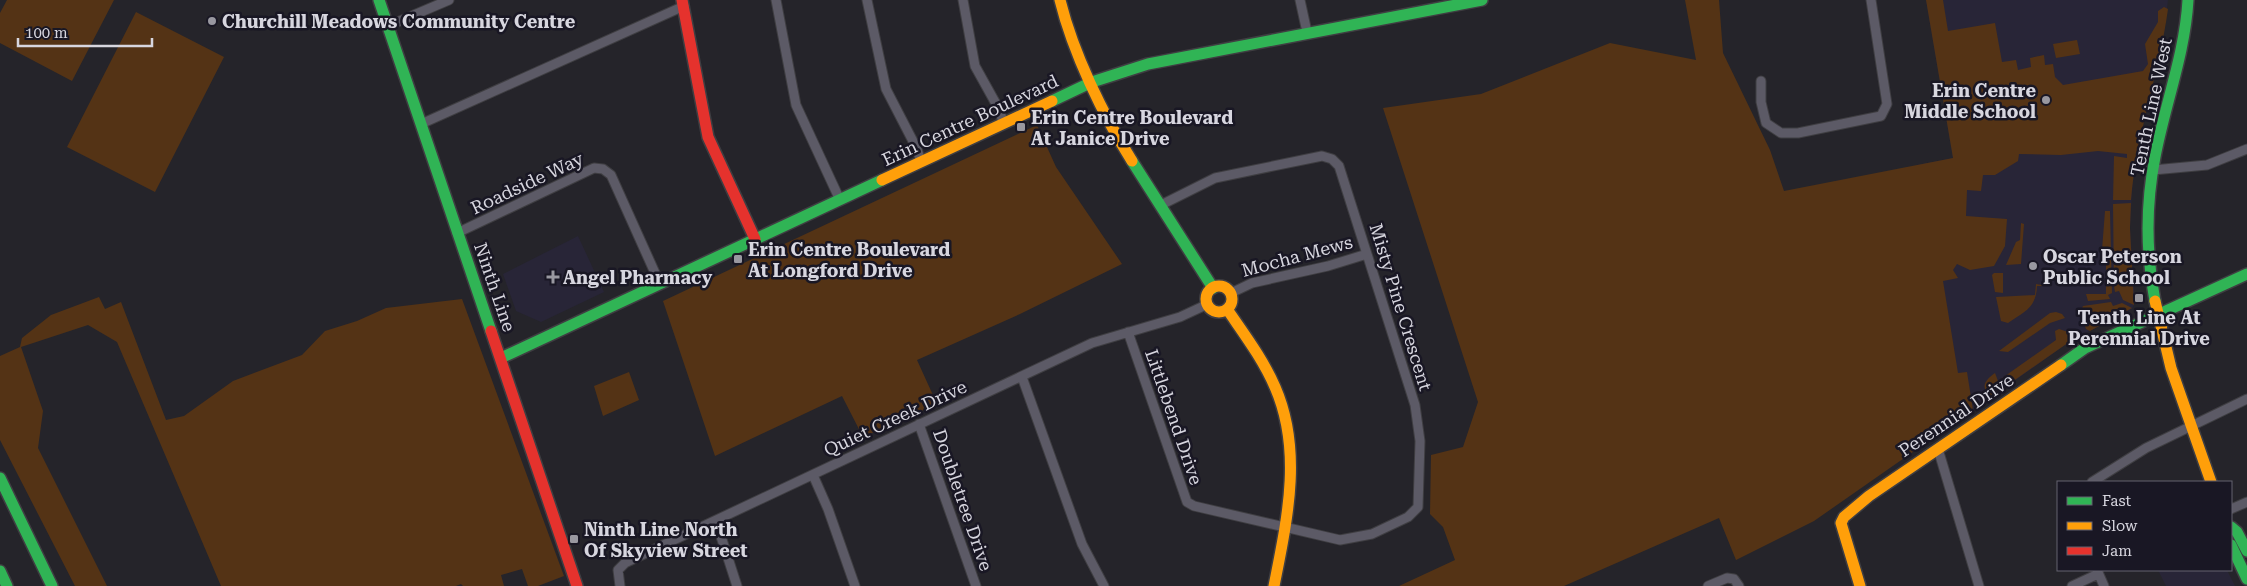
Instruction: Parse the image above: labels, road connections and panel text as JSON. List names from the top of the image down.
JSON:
{
  "streets": {
    "main road": [
      "Tenth Line West",
      "Erin Centre Boulevard",
      "Ninth Line",
      "Perennial Drive"
    ],
    "street": [
      "Roadside Way",
      "Mocha Mews",
      "Misty Pine Crescent",
      "Littlebend Drive",
      "Quiet Creek Drive",
      "Doubletree Drive"
    ]
  },
  "crossings": [
    ["Tenth Line West", "Perennial Drive"],
    ["Erin Centre Boulevard", "Roadside Way"],
    ["Erin Centre Boulevard", "Ninth Line"],
    ["Roadside Way", "Ninth Line"],
    ["Mocha Mews", "Misty Pine Crescent"],
    ["Mocha Mews", "Quiet Creek Drive"],
    ["Misty Pine Crescent", "Littlebend Drive"],
    ["Littlebend Drive", "Quiet Creek Drive"],
    ["Quiet Creek Drive", "Doubletree Drive"]
  ],
  "places": {
    "other": ["Churchill Meadows Community Centre", "Erin Centre Middle School", "Oscar Peterson Public School"],
    "transit": [
      "Erin Centre Boulevard At Janice Drive",
      "Erin Centre Boulevard At Longford Drive",
      "Tenth Line At Perennial Drive",
      "Ninth Line North Of Skyview Street"
    ],
    "health": ["Angel Pharmacy"]
  },
  "legend": ["Fast", "Slow", "Jam"],
  "scale_bar": "100 m"
}
